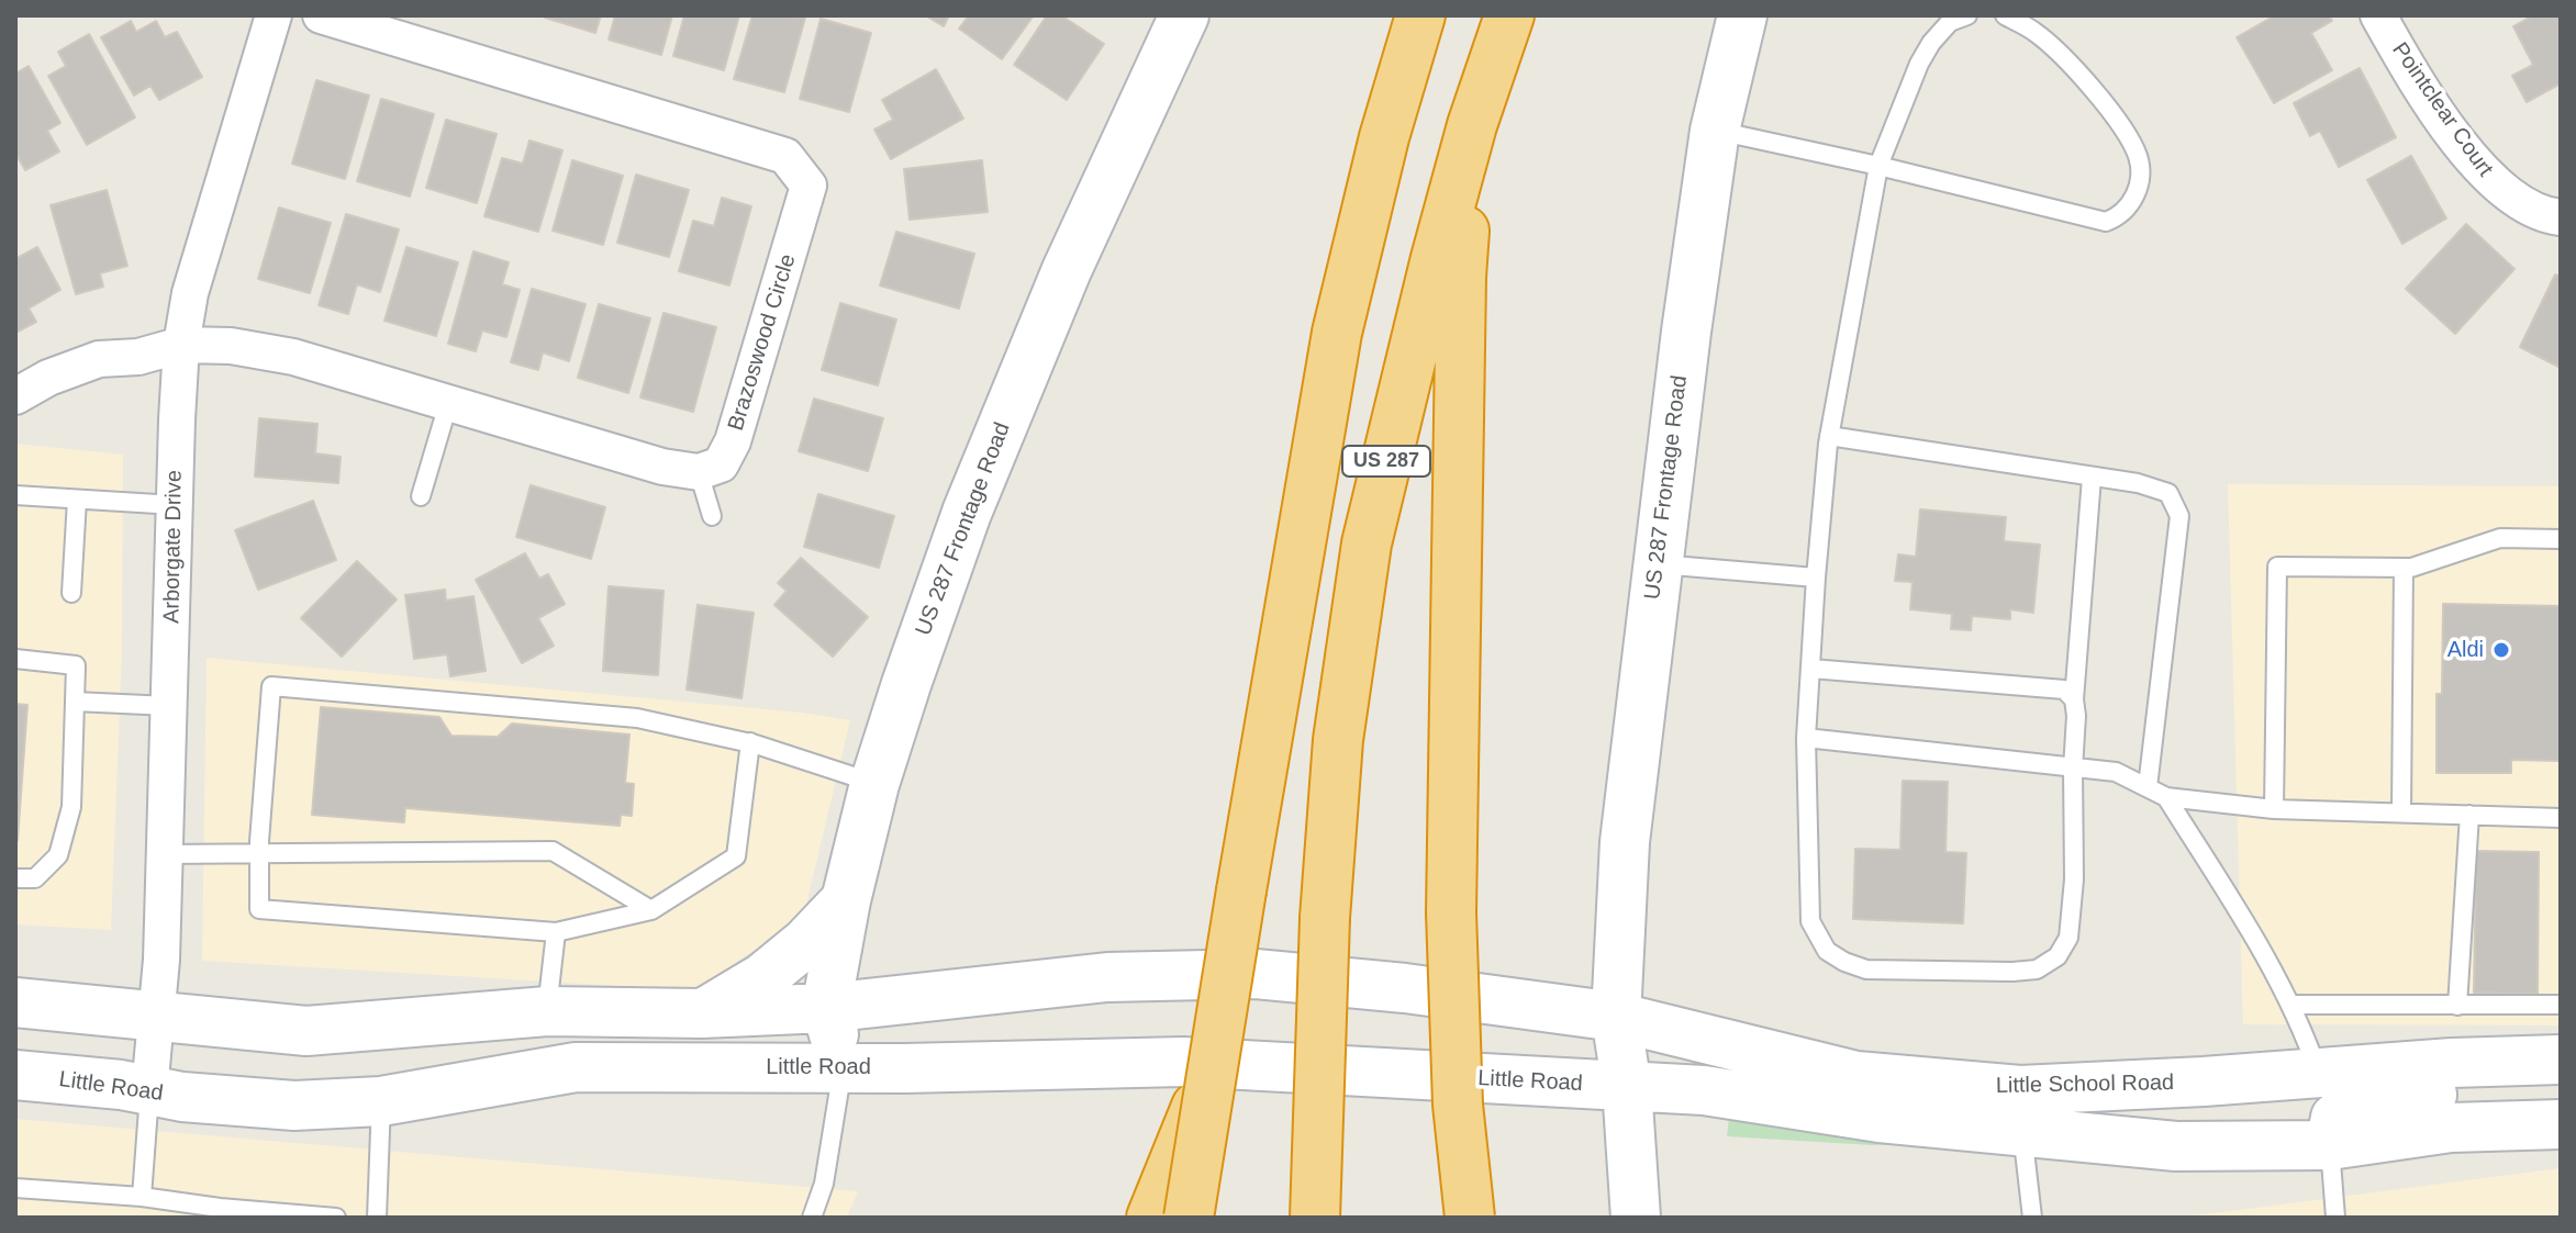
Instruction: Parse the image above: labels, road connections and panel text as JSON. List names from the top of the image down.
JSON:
{
  "streets": {
    "highway": ["US 287"],
    "main road": ["US 287 Frontage Road", "Little Road", "Little School Road"],
    "street": ["Pointclear Court", "Brazoswood Circle", "Arborgate Drive"]
  },
  "crossings": [
    ["US 287 Frontage Road", "Little Road"],
    ["US 287 Frontage Road", "Little School Road"],
    ["Arborgate Drive", "Little Road"],
    ["Little Road", "Little School Road"]
  ],
  "places": ["Aldi"]
}
